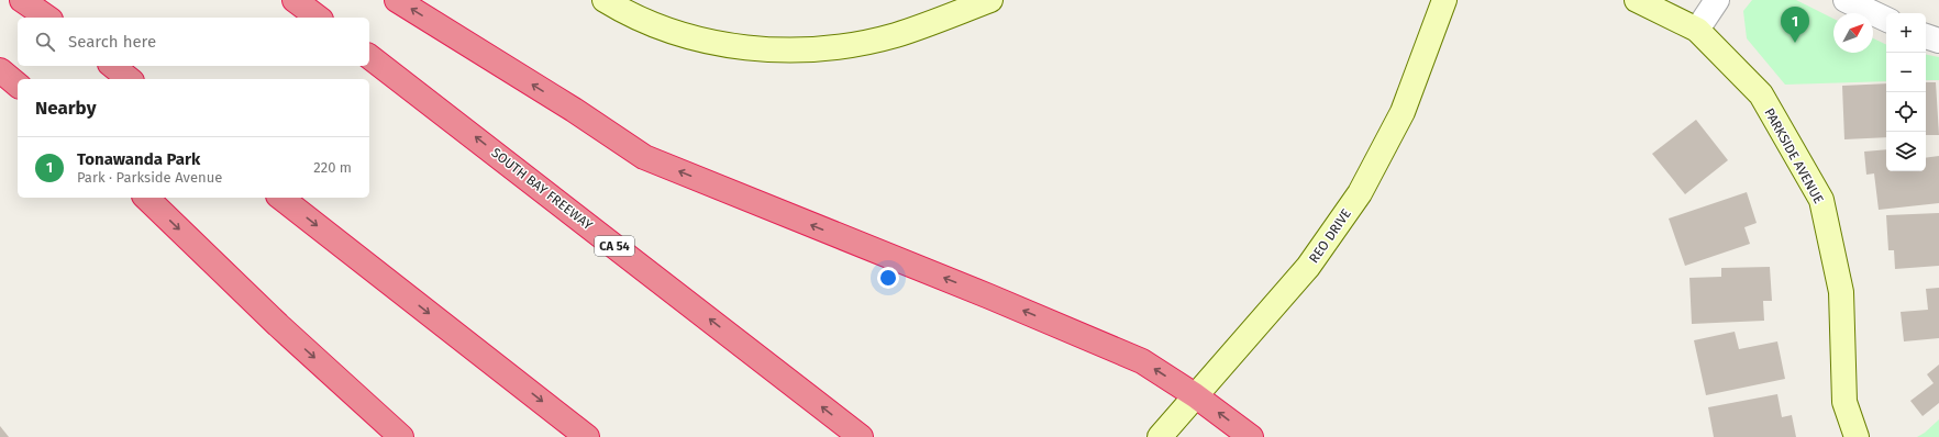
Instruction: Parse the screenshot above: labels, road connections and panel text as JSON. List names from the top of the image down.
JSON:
{
  "streets": {
    "highway": ["SOUTH BAY FREEWAY", "CA 54"],
    "main road": ["PARKSIDE AVENUE", "REO DRIVE"]
  },
  "north": "top right",
  "page": {
    "pins": "1",
    "map_buttons": ["+", "−"],
    "search": "Search here",
    "heading": "Nearby",
    "list": [
      {
        "mark": "1",
        "name": "Tonawanda Park",
        "note": "Park · Parkside Avenue",
        "value": "220 m"
      }
    ]
  }
}
